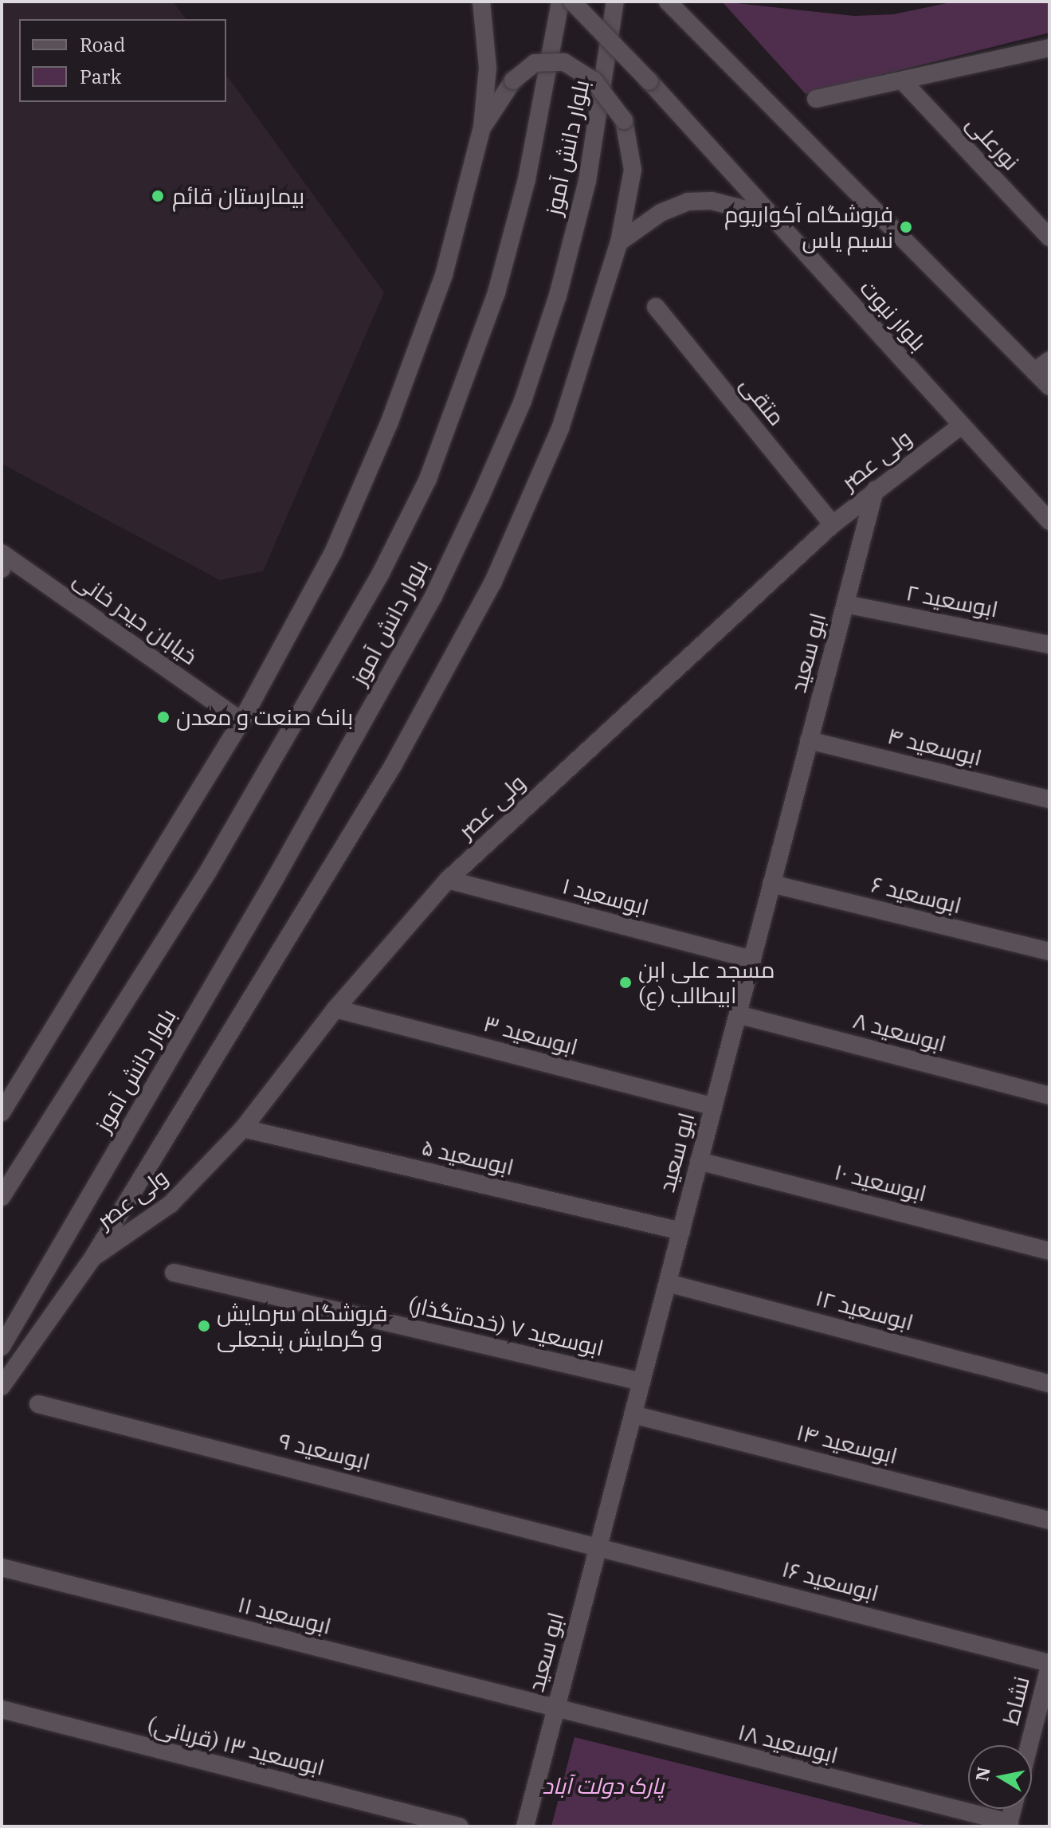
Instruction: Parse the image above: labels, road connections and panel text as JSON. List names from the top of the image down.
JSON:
{
  "streets": {
    "street": [
      "نورعلی",
      "بلوار دانش آموز",
      "بلوار نبوت",
      "متقی",
      "ولی عصر",
      "ابوسعید ۲",
      "خیابان حیدر خانی",
      "ابو سعید",
      "ابوسعید ۴",
      "ابوسعید ۶",
      "ابوسعید ۱",
      "ابوسعید ۸",
      "ابوسعید ۳",
      "ابوسعید ۵",
      "ابوسعید ۱۰",
      "ابوسعید ۱۲",
      "ابوسعید ۷ (خدمتگذار)",
      "ابوسعید ۱۴",
      "ابوسعید ۹",
      "ابوسعید ۱۶",
      "ابوسعید ۱۱",
      "نشاط",
      "ابوسعید ۱۸",
      "ابوسعید ۱۳ (قربانی)"
    ]
  },
  "crossings": [
    ["بلوار نبوت", "ولی عصر"],
    ["متقی", "ولی عصر"],
    ["ولی عصر", "ابو سعید"],
    ["ولی عصر", "ابوسعید ۱"],
    ["ولی عصر", "ابوسعید ۳"],
    ["ولی عصر", "ابوسعید ۵"],
    ["ابوسعید ۲", "ابو سعید"],
    ["ابو سعید", "ابوسعید ۴"],
    ["ابو سعید", "ابوسعید ۶"],
    ["ابو سعید", "ابوسعید ۱"],
    ["ابو سعید", "ابوسعید ۸"],
    ["ابو سعید", "ابوسعید ۳"],
    ["ابو سعید", "ابوسعید ۵"],
    ["ابو سعید", "ابوسعید ۱۰"],
    ["ابو سعید", "ابوسعید ۱۲"],
    ["ابو سعید", "ابوسعید ۷ (خدمتگذار)"],
    ["ابو سعید", "ابوسعید ۱۴"],
    ["ابو سعید", "ابوسعید ۹"],
    ["ابو سعید", "ابوسعید ۱۶"],
    ["ابو سعید", "ابوسعید ۱۱"],
    ["ابو سعید", "ابوسعید ۱۸"],
    ["ابوسعید ۹", "ابوسعید ۱۶"],
    ["ابوسعید ۱۶", "نشاط"],
    ["ابوسعید ۱۱", "ابوسعید ۱۸"]
  ],
  "parks": ["پارک دولت آباد"],
  "places": [
    "بیمارستان قائم",
    "فروشگاه آکواریوم نسیم یاس",
    "بانک صنعت و معدن",
    "مسجد علی ابن ابیطالب (ع)",
    "فروشگاه سرمایش و گرمایش پنجعلی"
  ],
  "legend": ["Road", "Park"],
  "north": "left"
}
